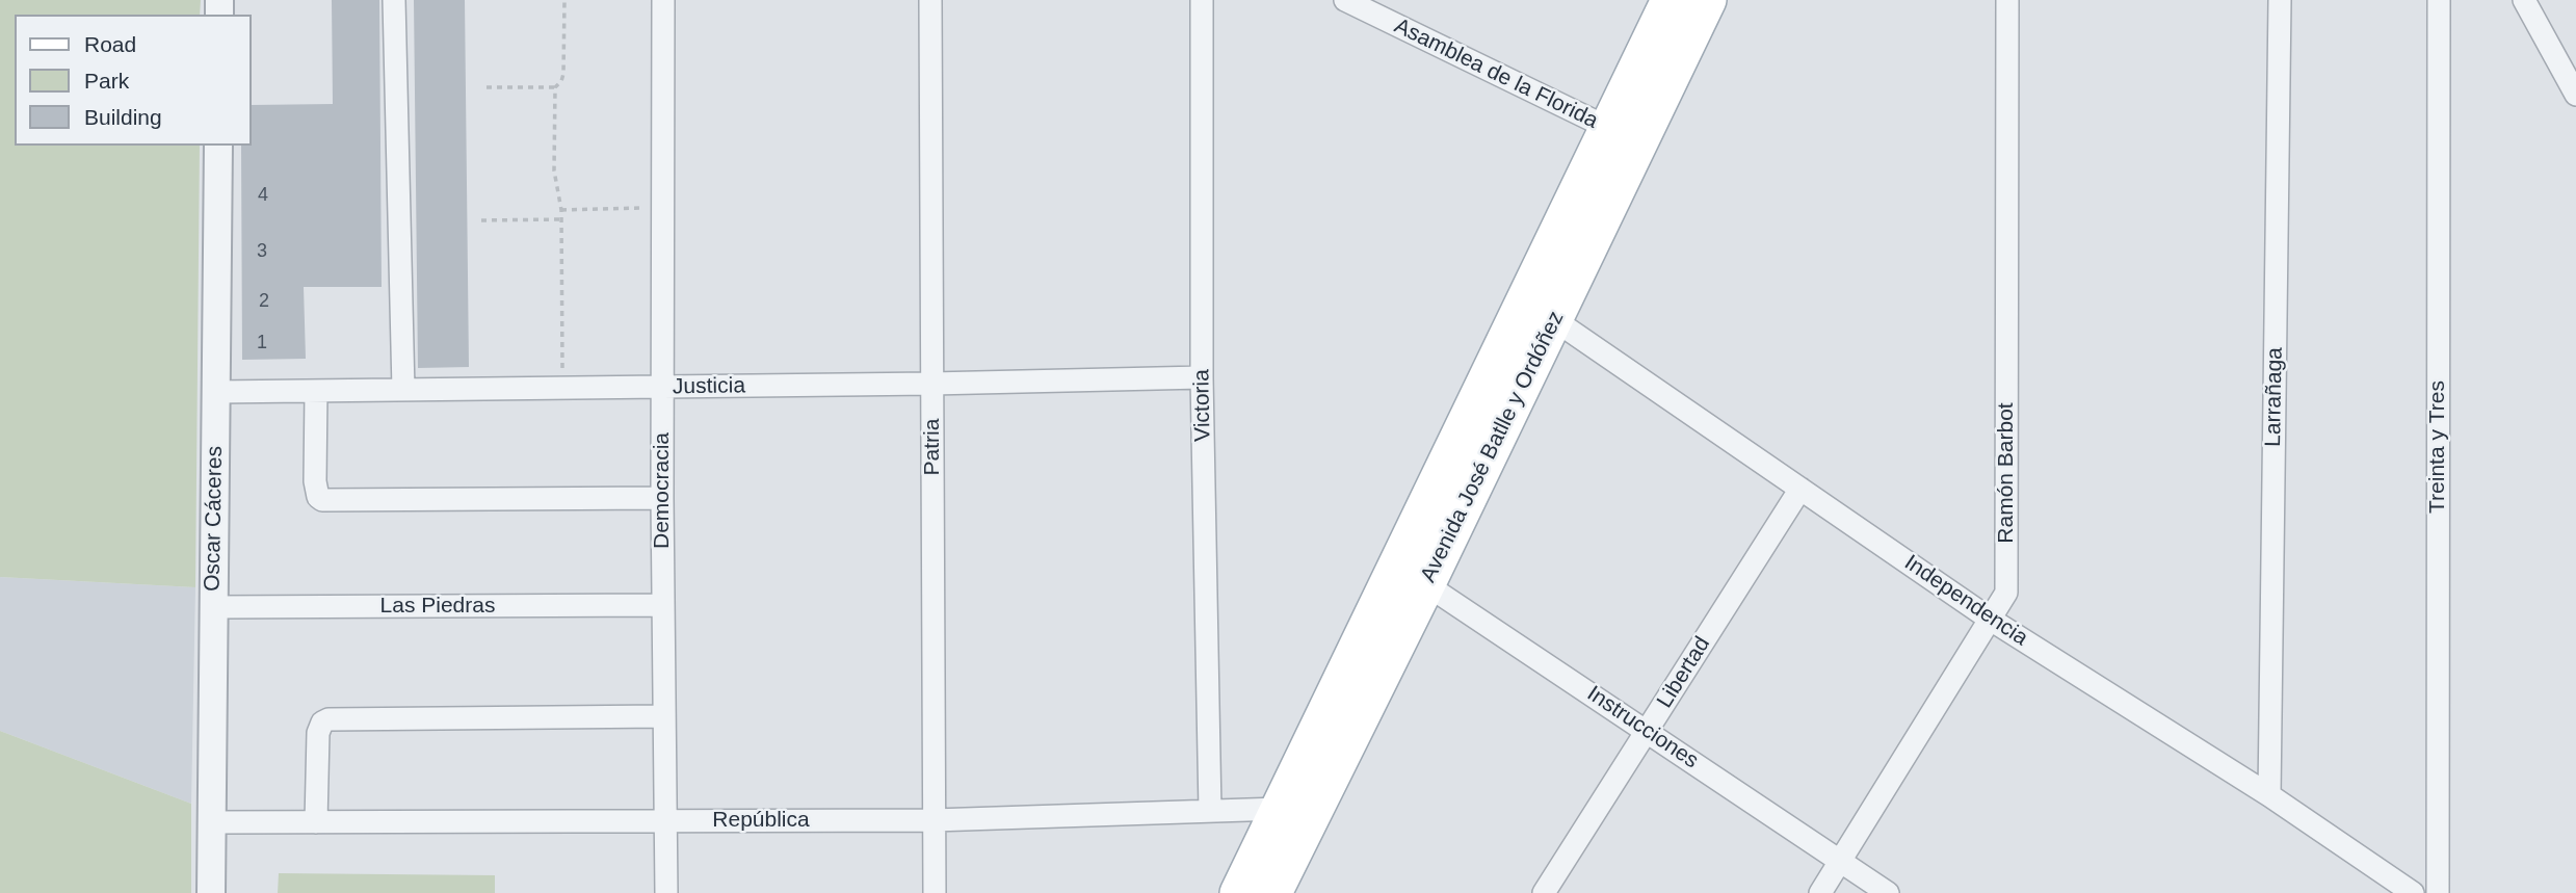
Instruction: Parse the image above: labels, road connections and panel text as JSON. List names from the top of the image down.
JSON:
{
  "streets": {
    "main road": ["Avenida José Batlle y Ordóñez"],
    "street": [
      "Asamblea de la Florida",
      "Justicia",
      "Larrañaga",
      "Victoria",
      "Patria",
      "Treinta y Tres",
      "Ramón Barbot",
      "Democracia",
      "Oscar Cáceres",
      "Independencia",
      "Las Piedras",
      "Libertad",
      "Instrucciones",
      "República"
    ]
  },
  "crossings": [
    ["Asamblea de la Florida", "Avenida José Batlle y Ordóñez"],
    ["Justicia", "Victoria"],
    ["Justicia", "Patria"],
    ["Justicia", "Democracia"],
    ["Justicia", "Oscar Cáceres"],
    ["Larrañaga", "Independencia"],
    ["Victoria", "República"],
    ["Patria", "República"],
    ["Avenida José Batlle y Ordóñez", "Independencia"],
    ["Avenida José Batlle y Ordóñez", "Instrucciones"],
    ["Avenida José Batlle y Ordóñez", "República"],
    ["Ramón Barbot", "Independencia"],
    ["Ramón Barbot", "Instrucciones"],
    ["Democracia", "Las Piedras"],
    ["Democracia", "República"],
    ["Oscar Cáceres", "Las Piedras"],
    ["Oscar Cáceres", "República"],
    ["Independencia", "Libertad"],
    ["Libertad", "Instrucciones"]
  ],
  "house_numbers": [
    "4",
    "3",
    "2",
    "1"
  ],
  "legend": ["Road", "Park", "Building"]
}
